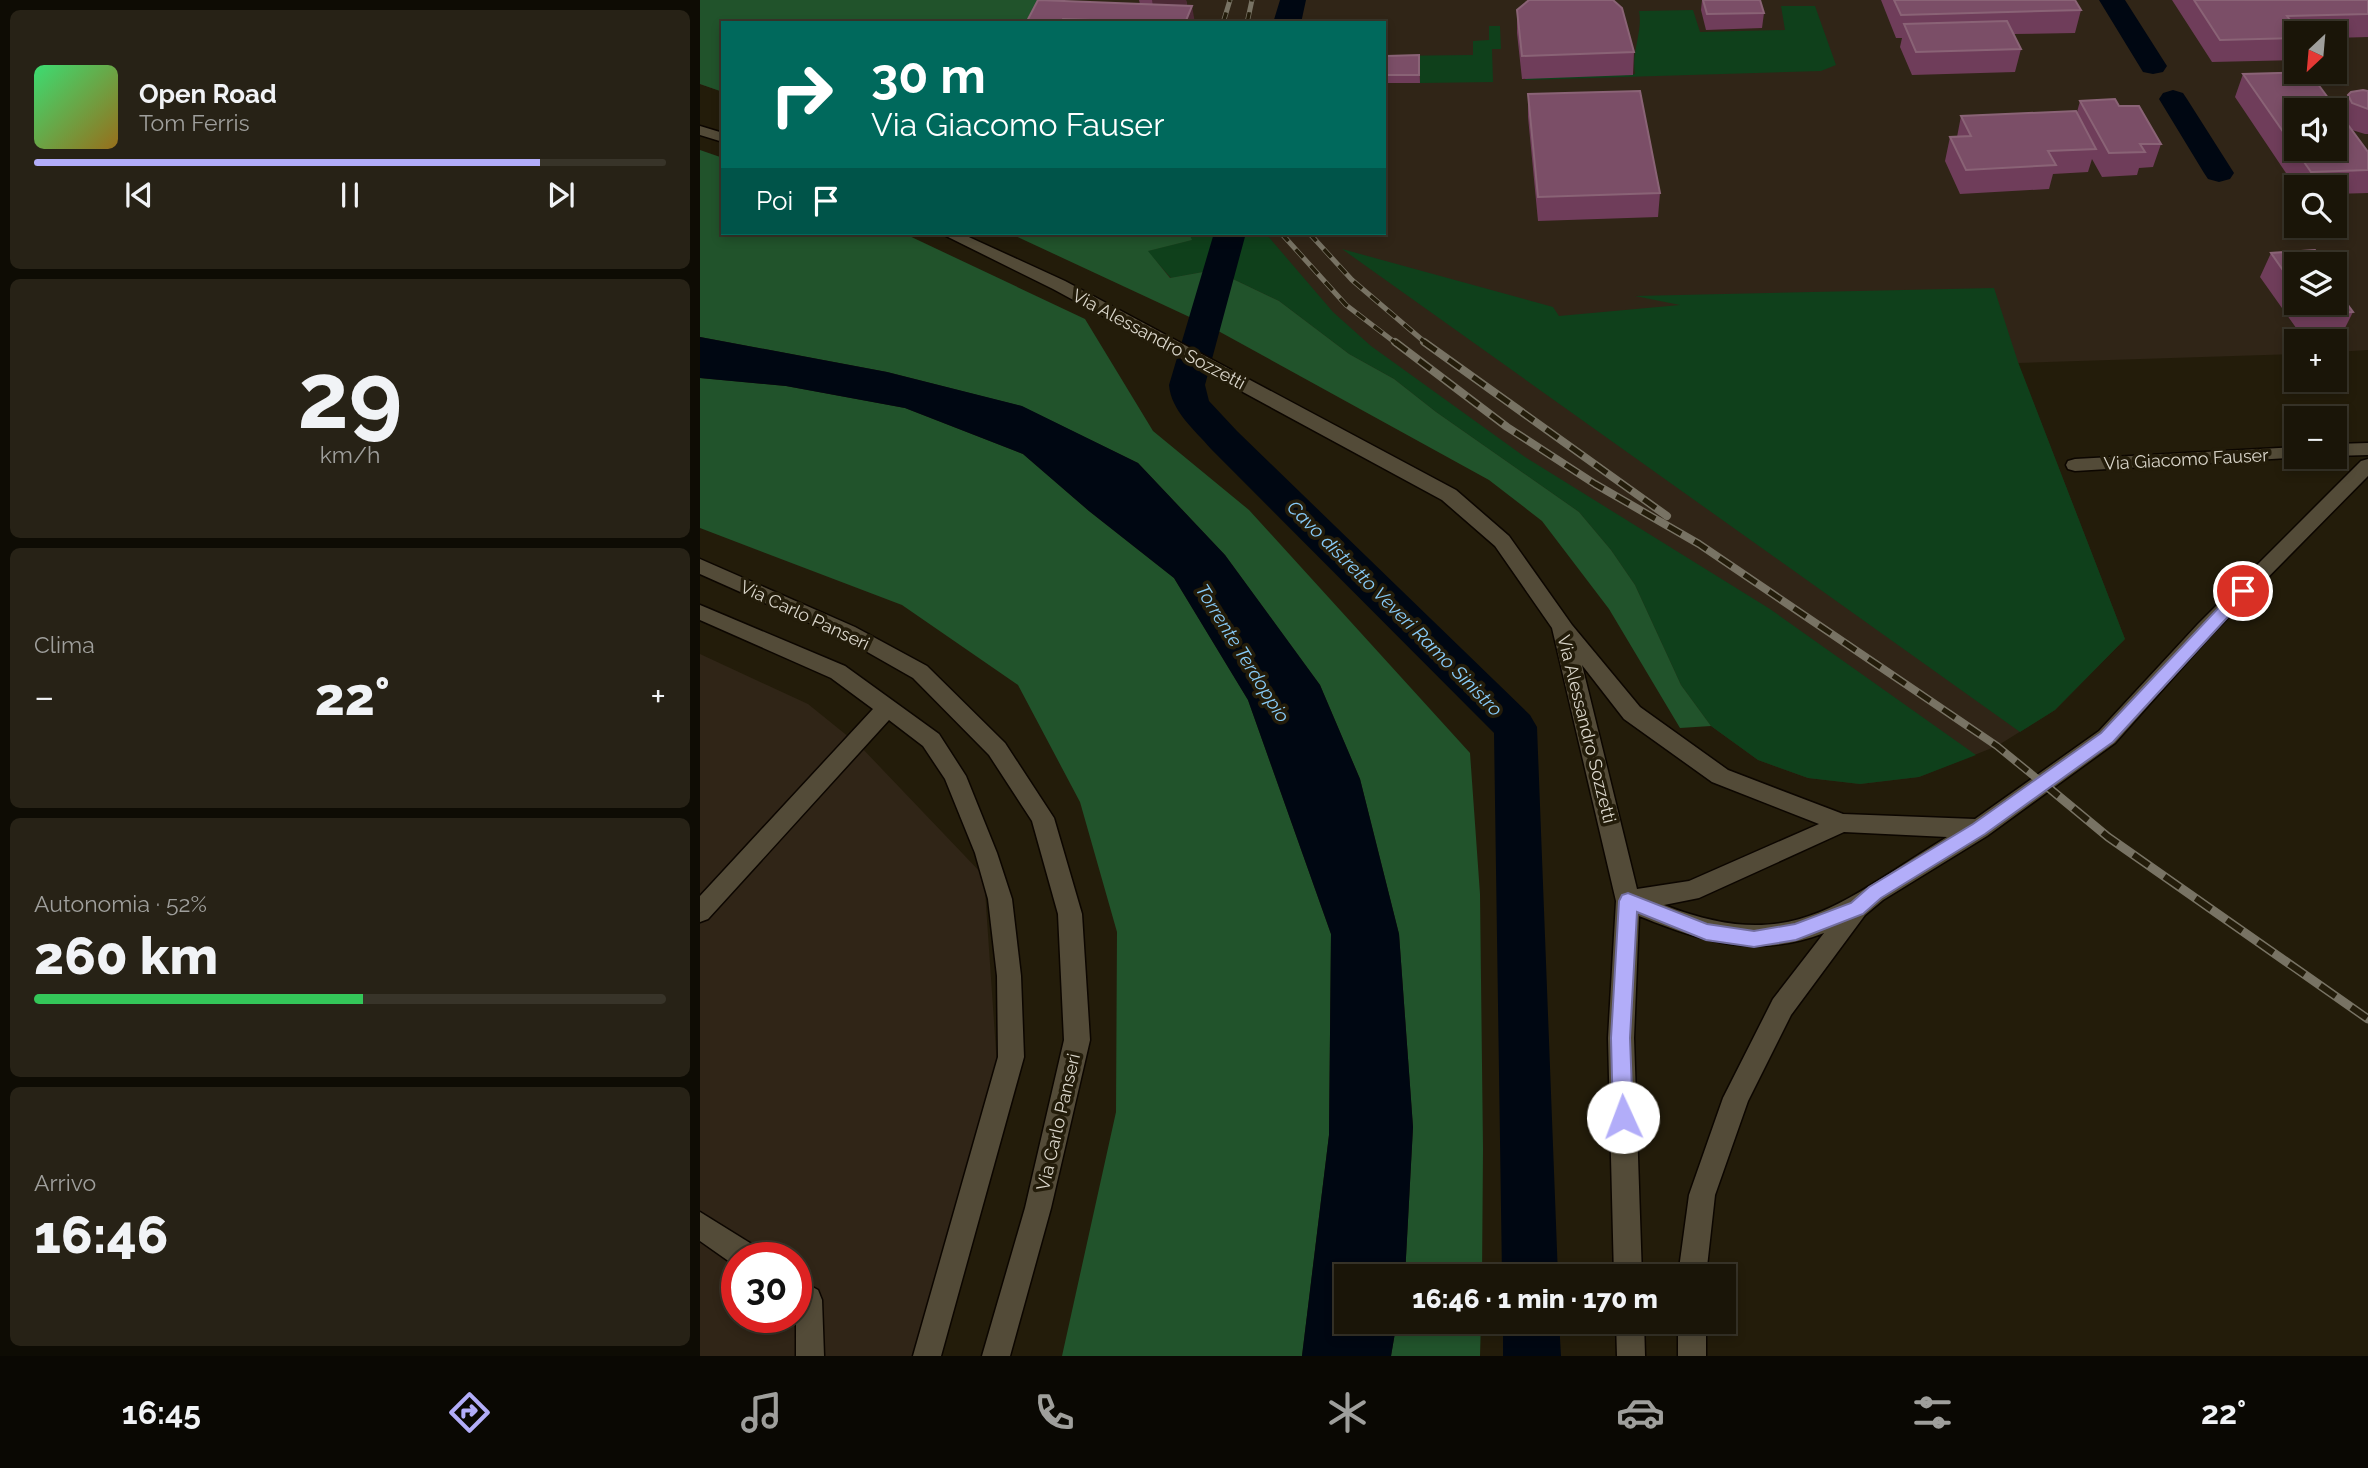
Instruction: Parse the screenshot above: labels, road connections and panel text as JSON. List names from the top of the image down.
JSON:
{
  "streets": {
    "street": ["Via Alessandro Sozzetti", "Via Giacomo Fauser", "Via Carlo Panseri"]
  },
  "water": ["Cavo distretto Veveri Ramo Sinistro", "Torrente Terdoppio"],
  "north": "bottom left",
  "page": {
    "map_buttons": ["+", "−"],
    "turn": ["30 m", "Via Giacomo Fauser"],
    "song": ["Open Road", "Tom Ferris"],
    "then": "Poi",
    "tile": [
      ["29", "km/h"],
      "Clima",
      ["Autonomia · 52%", "260 km"],
      ["Arrivo", "16:46"]
    ],
    "heat": ["−", "22°", "+"],
    "limit": "30",
    "trip": "16:46 · 1 min · 170 m",
    "tabs": ["16:45", "22°"]
  }
}
